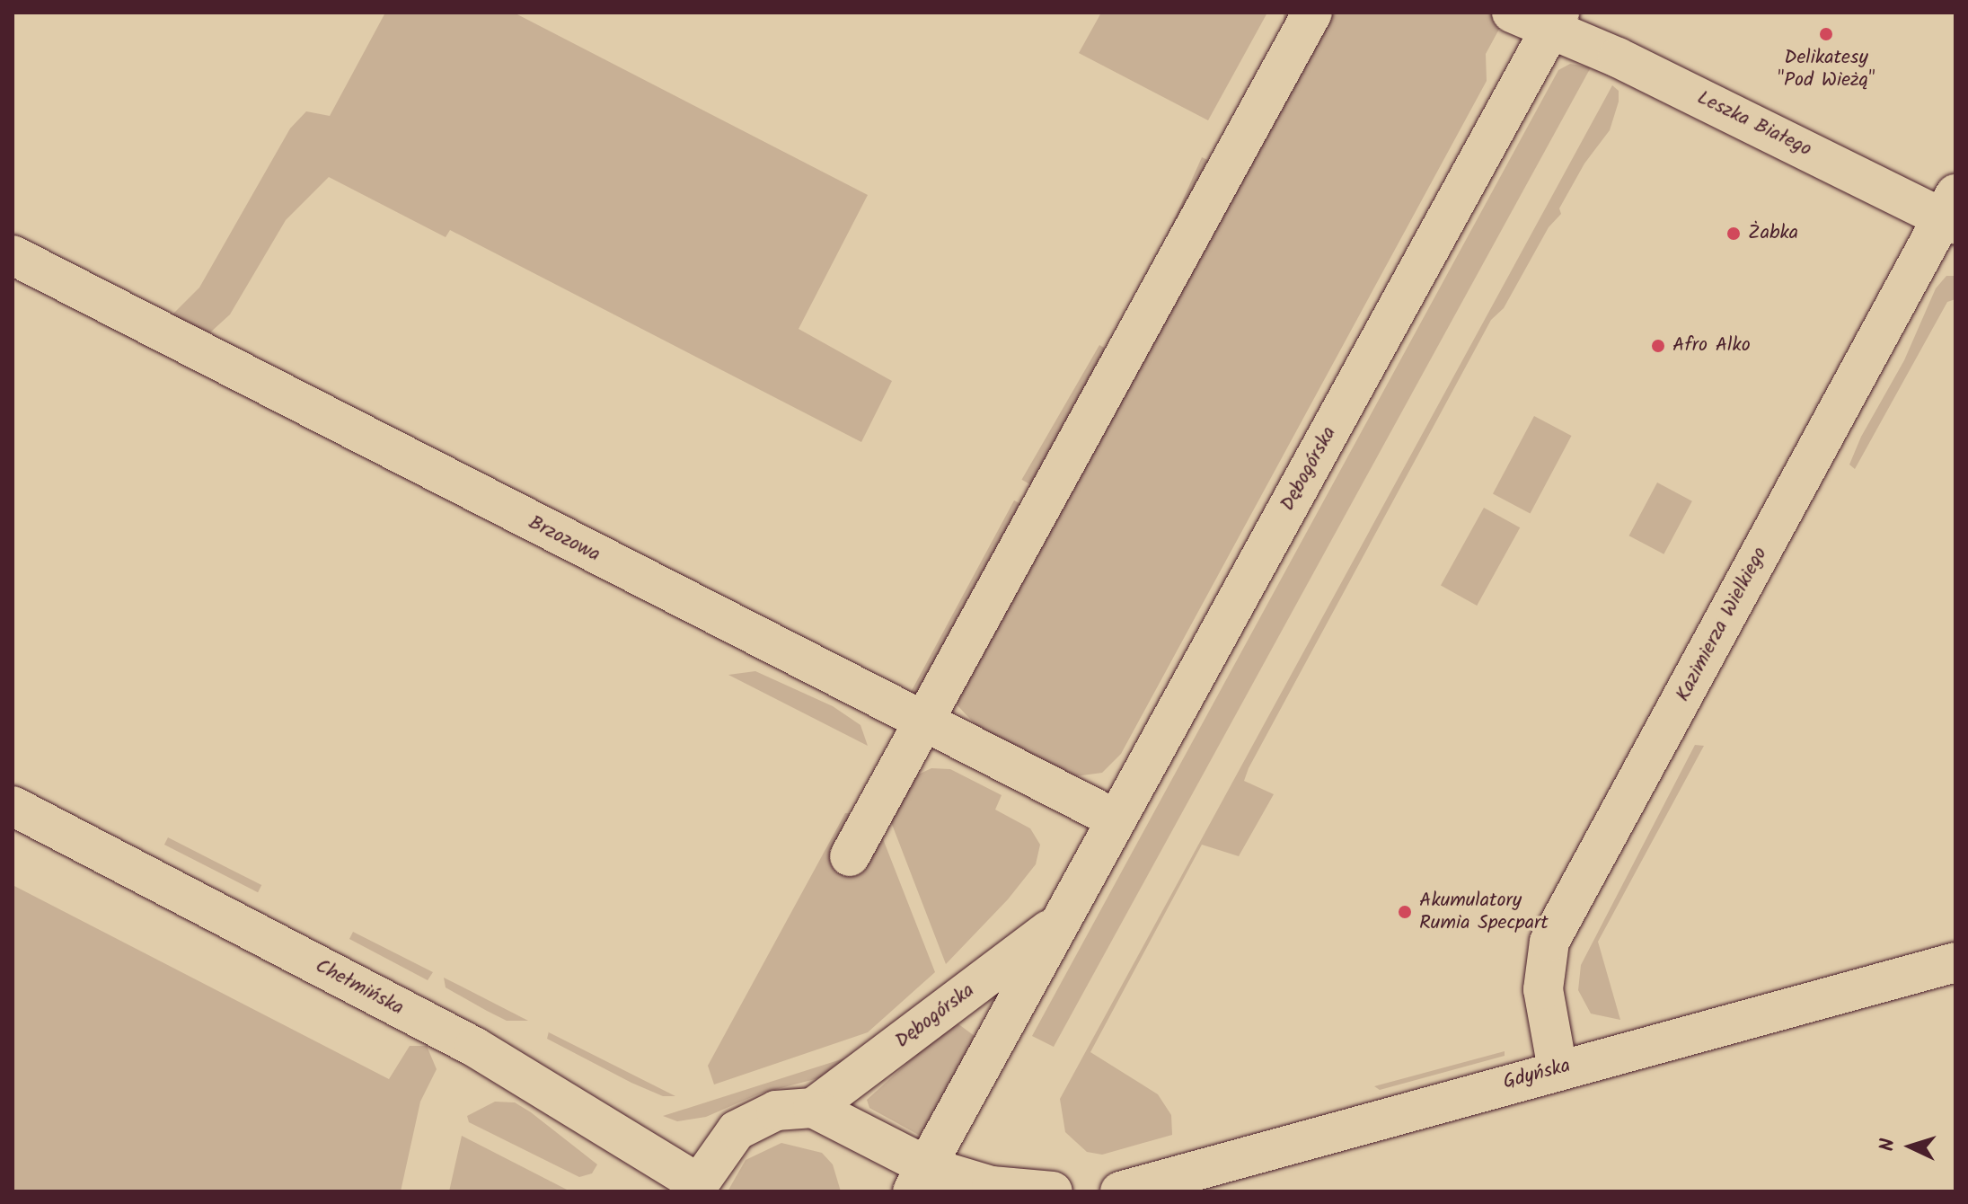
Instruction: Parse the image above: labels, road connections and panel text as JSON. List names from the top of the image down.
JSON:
{
  "streets": {
    "street": [
      "Leszka Białego",
      "Dębogórska",
      "Brzozowa",
      "Kazimierza Wielkiego",
      "Chełmińska",
      "Gdyńska"
    ]
  },
  "crossings": [
    ["Leszka Białego", "Dębogórska"],
    ["Leszka Białego", "Kazimierza Wielkiego"],
    ["Dębogórska", "Brzozowa"],
    ["Kazimierza Wielkiego", "Gdyńska"]
  ],
  "places": [
    "Delikatesy \"Pod Wieżą\"",
    "Żabka",
    "Afro Alko",
    "Akumulatory Rumia Specpart"
  ],
  "north": "left"
}
